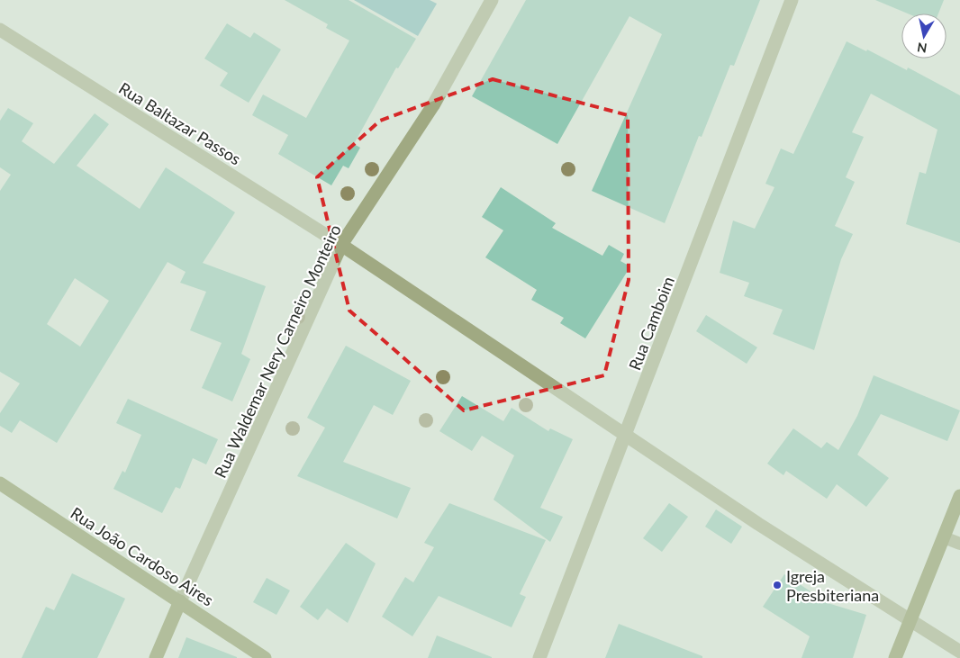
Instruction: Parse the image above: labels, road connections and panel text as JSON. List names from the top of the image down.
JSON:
{
  "streets": {
    "street": [
      "Rua Baltazar Passos",
      "Rua Camboim",
      "Rua Waldemar Nery Carneiro Monteiro",
      "Rua João Cardoso Aires"
    ]
  },
  "crossings": [
    ["Rua Baltazar Passos", "Rua Camboim"],
    ["Rua Baltazar Passos", "Rua Waldemar Nery Carneiro Monteiro"],
    ["Rua Waldemar Nery Carneiro Monteiro", "Rua João Cardoso Aires"]
  ],
  "places": ["Igreja Presbiteriana"],
  "north": "bottom"
}
